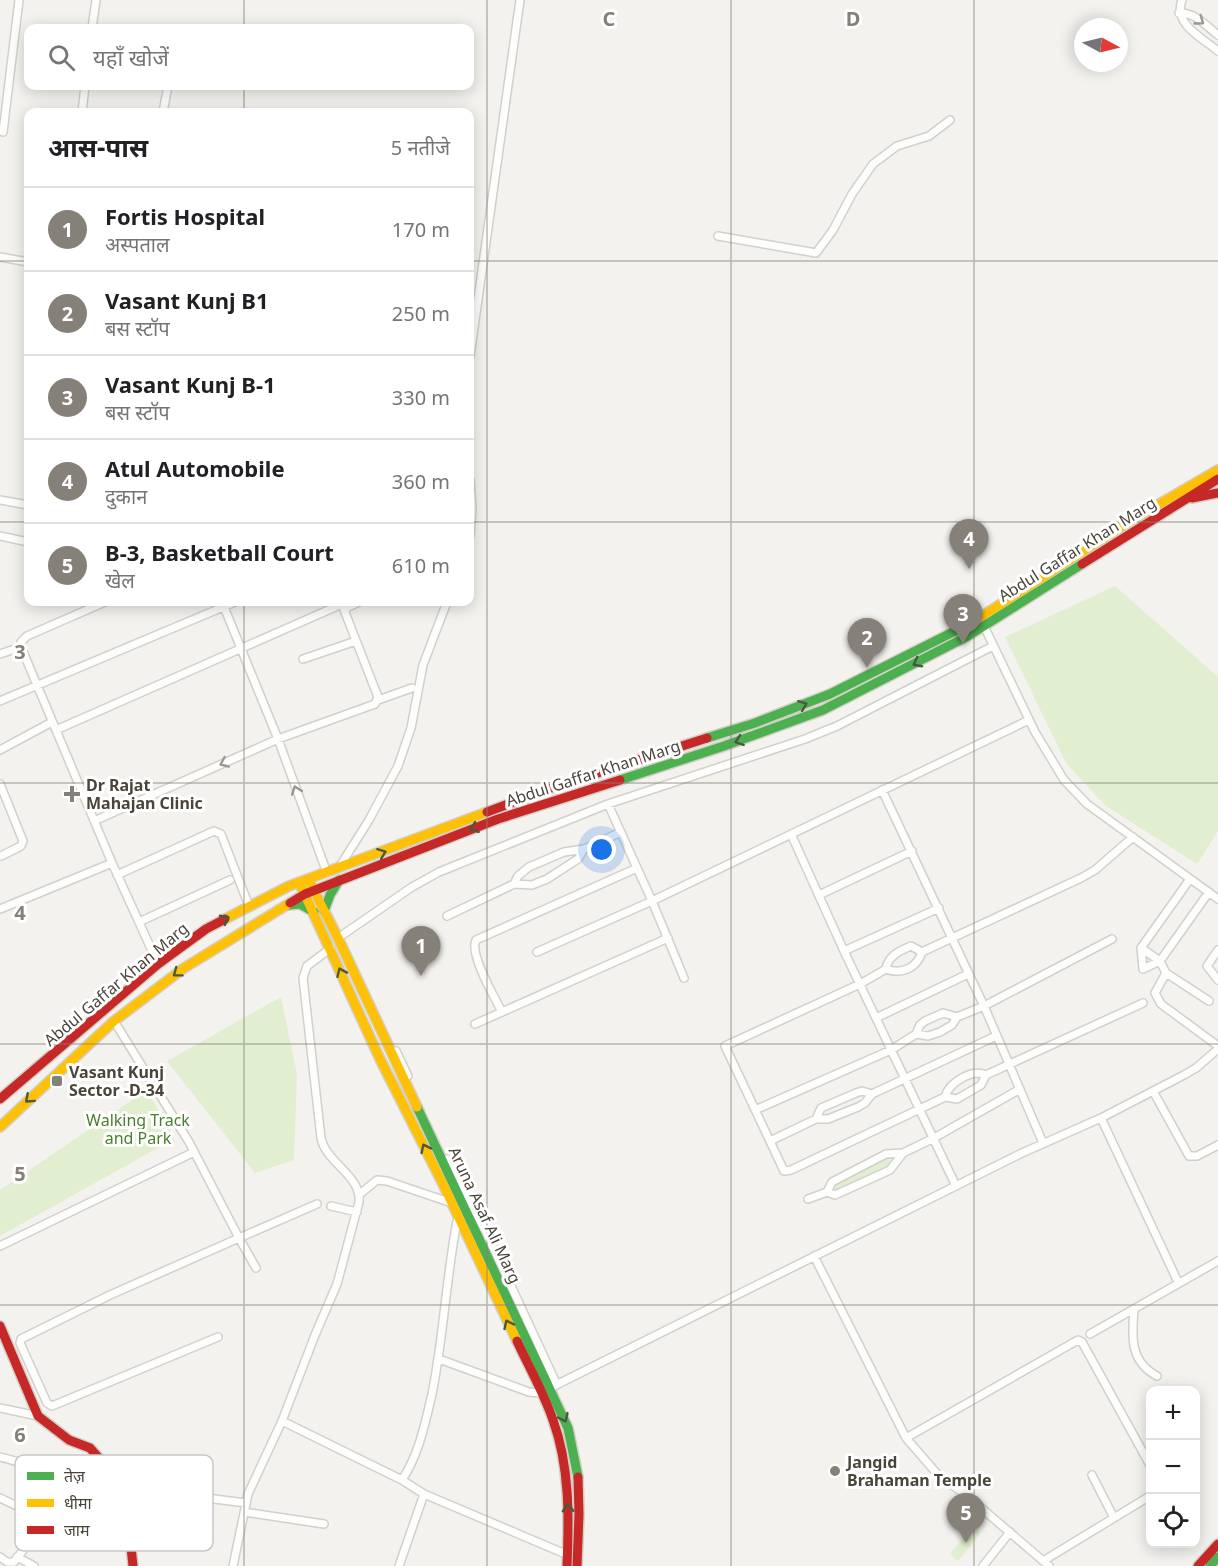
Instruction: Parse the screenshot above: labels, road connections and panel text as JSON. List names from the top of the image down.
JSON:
{
  "streets": {
    "main road": ["Abdul Gaffar Khan Marg", "Aruna Asaf Ali Marg"]
  },
  "crossings": [
    ["Abdul Gaffar Khan Marg", "Aruna Asaf Ali Marg"]
  ],
  "parks": ["Walking Track and Park"],
  "places": {
    "health": ["Dr Rajat Mahajan Clinic"],
    "transit": ["Vasant Kunj Sector -D-34"],
    "other": ["Jangid Brahaman Temple"]
  },
  "legend": ["तेज़", "धीमा", "जाम"],
  "north": "right",
  "page": {
    "search": "यहाँ खोजें",
    "heading": ["आस-पास", "5 नतीजे"],
    "list": [
      {
        "mark": "1",
        "name": "Fortis Hospital",
        "note": "अस्पताल",
        "value": "170 m"
      },
      {
        "mark": "2",
        "name": "Vasant Kunj B1",
        "note": "बस स्टॉप",
        "value": "250 m"
      },
      {
        "mark": "3",
        "name": "Vasant Kunj B-1",
        "note": "बस स्टॉप",
        "value": "330 m"
      },
      {
        "mark": "4",
        "name": "Atul Automobile",
        "note": "दुकान",
        "value": "360 m"
      },
      {
        "mark": "5",
        "name": "B-3, Basketball Court",
        "note": "खेल",
        "value": "610 m"
      }
    ],
    "pins": [
      "4",
      "3",
      "2",
      "1",
      "5"
    ],
    "map_buttons": ["+", "−"]
  },
  "grid": {
    "columns": ["C", "D"],
    "rows": [
      "3",
      "4",
      "5",
      "6"
    ]
  }
}
